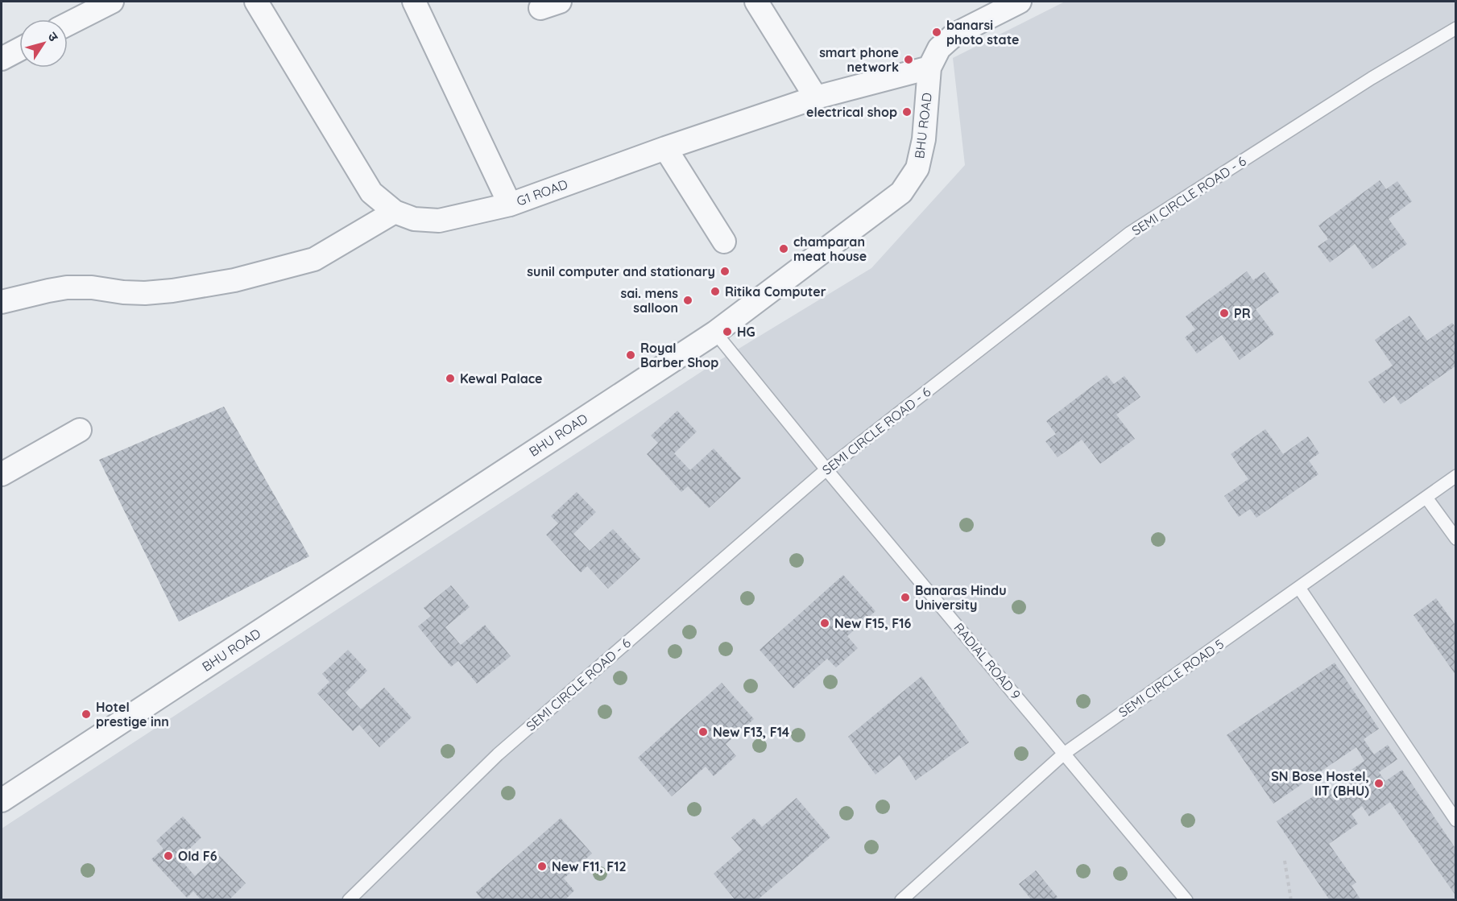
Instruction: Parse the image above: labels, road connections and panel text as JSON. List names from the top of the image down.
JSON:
{
  "streets": {
    "street": ["BHU ROAD", "G1 ROAD"],
    "lane": ["SEMI CIRCLE ROAD - 6", "RADIAL ROAD 9", "SEMI CIRCLE ROAD 5"]
  },
  "crossings": [
    ["BHU ROAD", "G1 ROAD"],
    ["BHU ROAD", "RADIAL ROAD 9"],
    ["SEMI CIRCLE ROAD - 6", "RADIAL ROAD 9"],
    ["RADIAL ROAD 9", "SEMI CIRCLE ROAD 5"]
  ],
  "places": [
    "banarsi photo state",
    "smart phone network",
    "electrical shop",
    "champaran meat house",
    "sunil computer and stationary",
    "Ritika Computer",
    "sai. mens salloon",
    "PR",
    "HG",
    "Royal Barber Shop",
    "Kewal Palace",
    "Banaras Hindu University",
    "New F15, F16",
    "Hotel prestige inn",
    "New F13, F14",
    "SN Bose Hostel, IIT (BHU)",
    "Old F6",
    "New F11, F12"
  ],
  "north": "top right"
}
